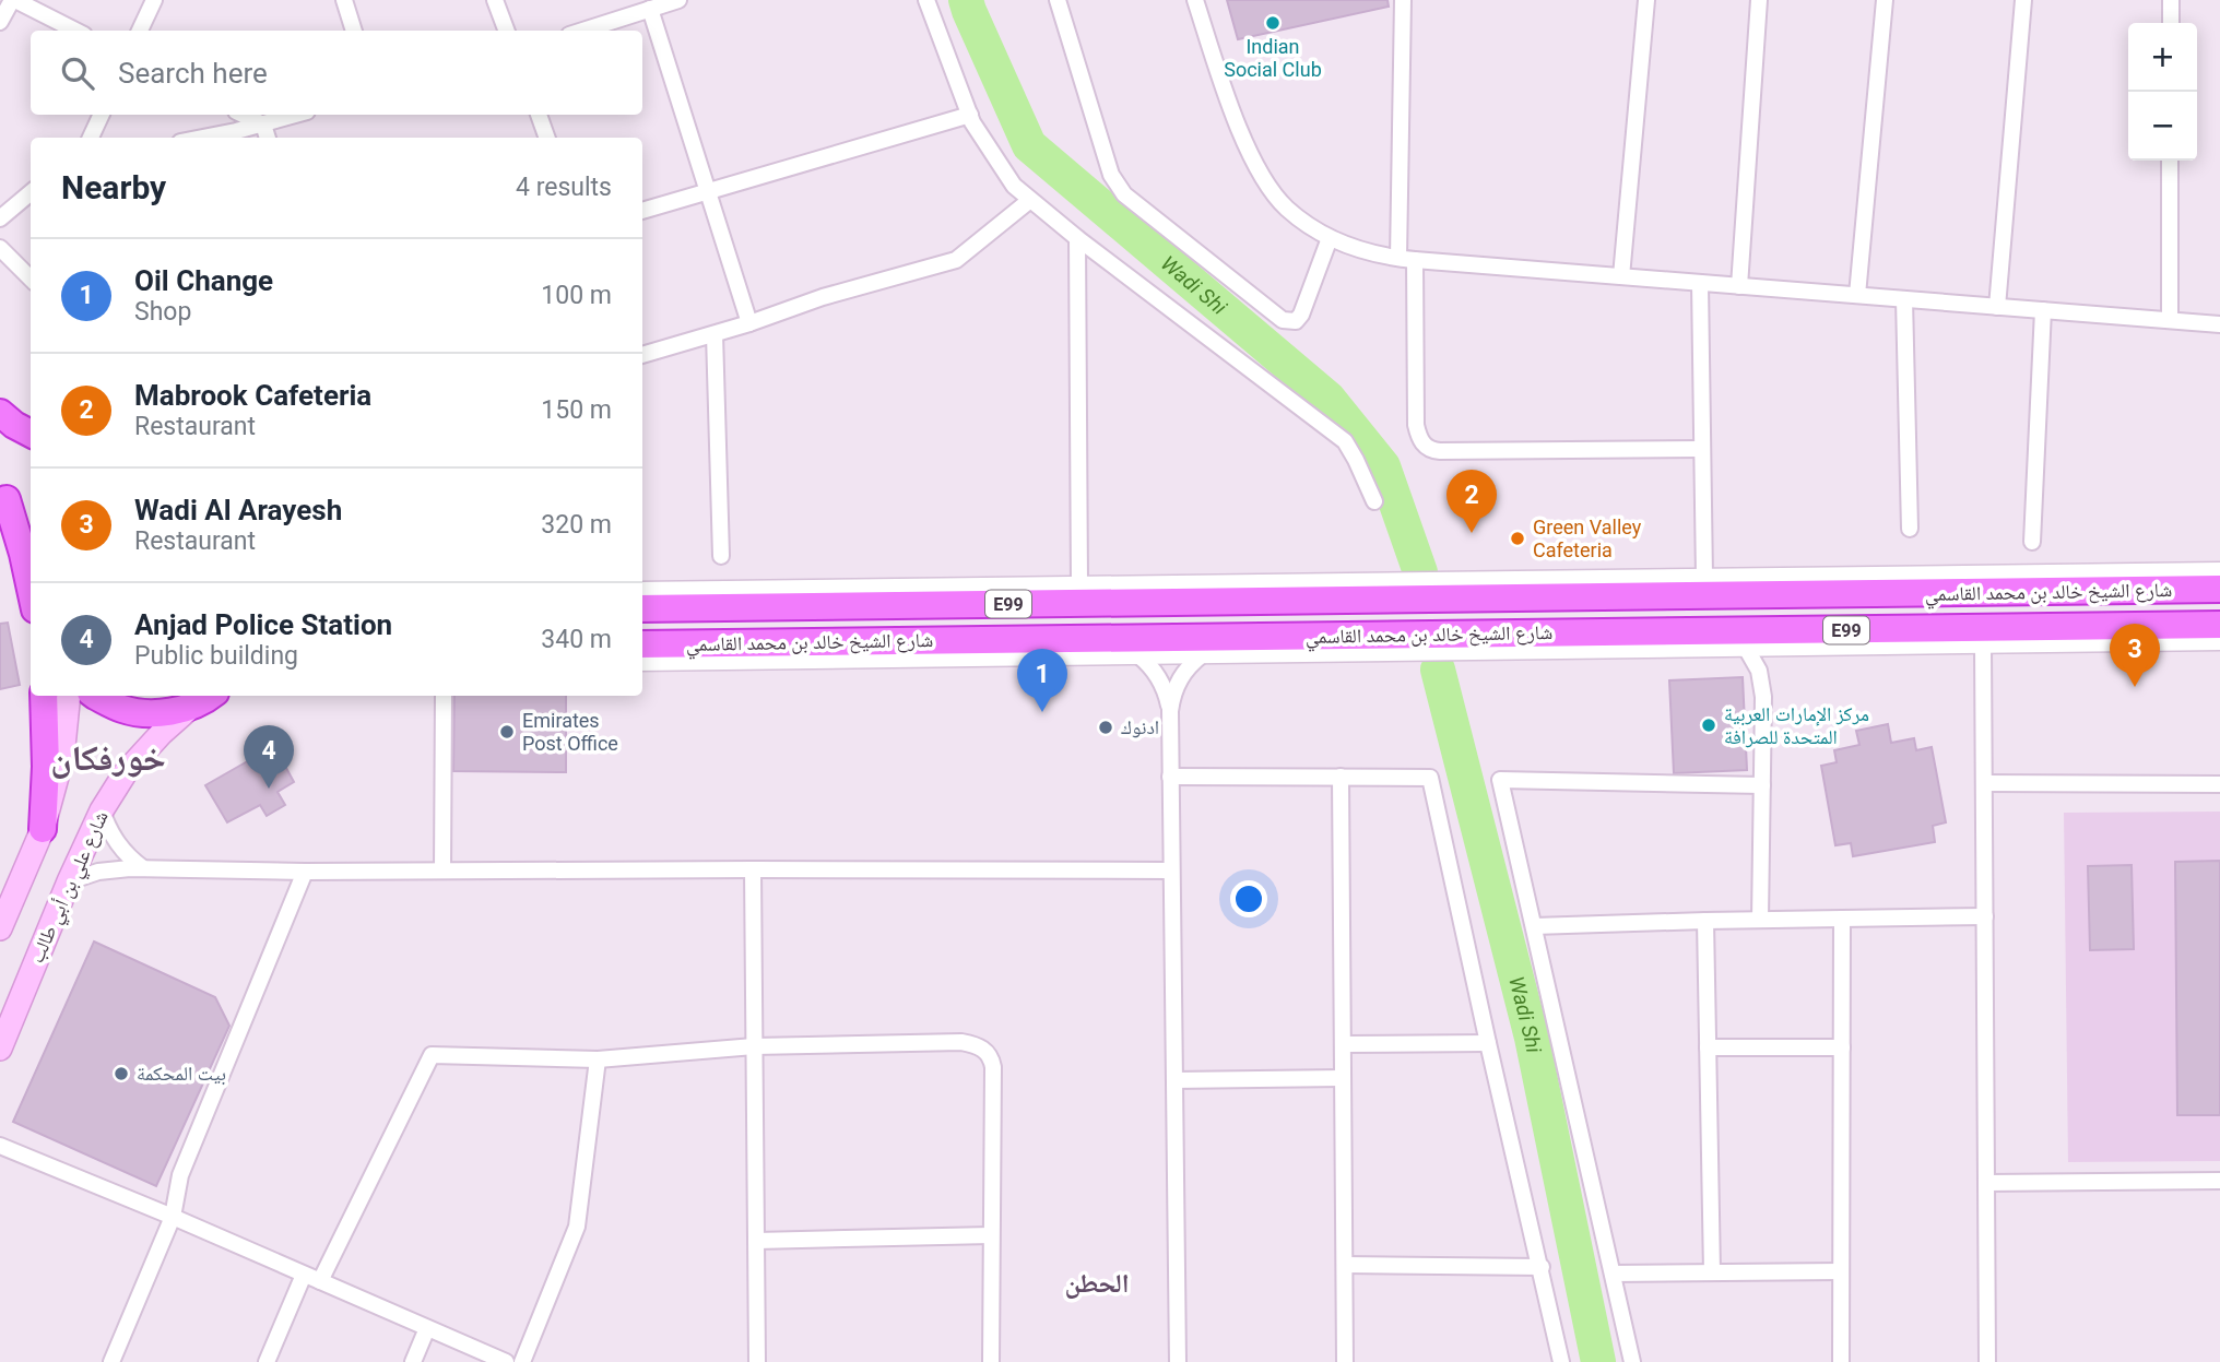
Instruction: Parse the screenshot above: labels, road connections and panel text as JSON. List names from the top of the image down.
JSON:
{
  "streets": {
    "highway": ["شارع الشيخ خالد بن محمد القاسمي", "E99"],
    "main road": ["شارع علي بن أبي طالب"]
  },
  "districts": ["خورفكان", "الحطن"],
  "water": ["Wadi Shi"],
  "places": [
    "Indian Social Club",
    "Green Valley Cafeteria",
    "مركز الإمارات العربية المتحدة للصرافة",
    "ادنوك",
    "Emirates Post Office",
    "بيت المحكمة"
  ],
  "page": {
    "map_buttons": ["+", "−"],
    "search": "Search here",
    "heading": ["Nearby", "4 results"],
    "list": [
      {
        "mark": "1",
        "name": "Oil Change",
        "note": "Shop",
        "value": "100 m"
      },
      {
        "mark": "2",
        "name": "Mabrook Cafeteria",
        "note": "Restaurant",
        "value": "150 m"
      },
      {
        "mark": "3",
        "name": "Wadi Al Arayesh",
        "note": "Restaurant",
        "value": "320 m"
      },
      {
        "mark": "4",
        "name": "Anjad Police Station",
        "note": "Public building",
        "value": "340 m"
      }
    ],
    "pins": [
      "2",
      "3",
      "1",
      "4"
    ]
  }
}
